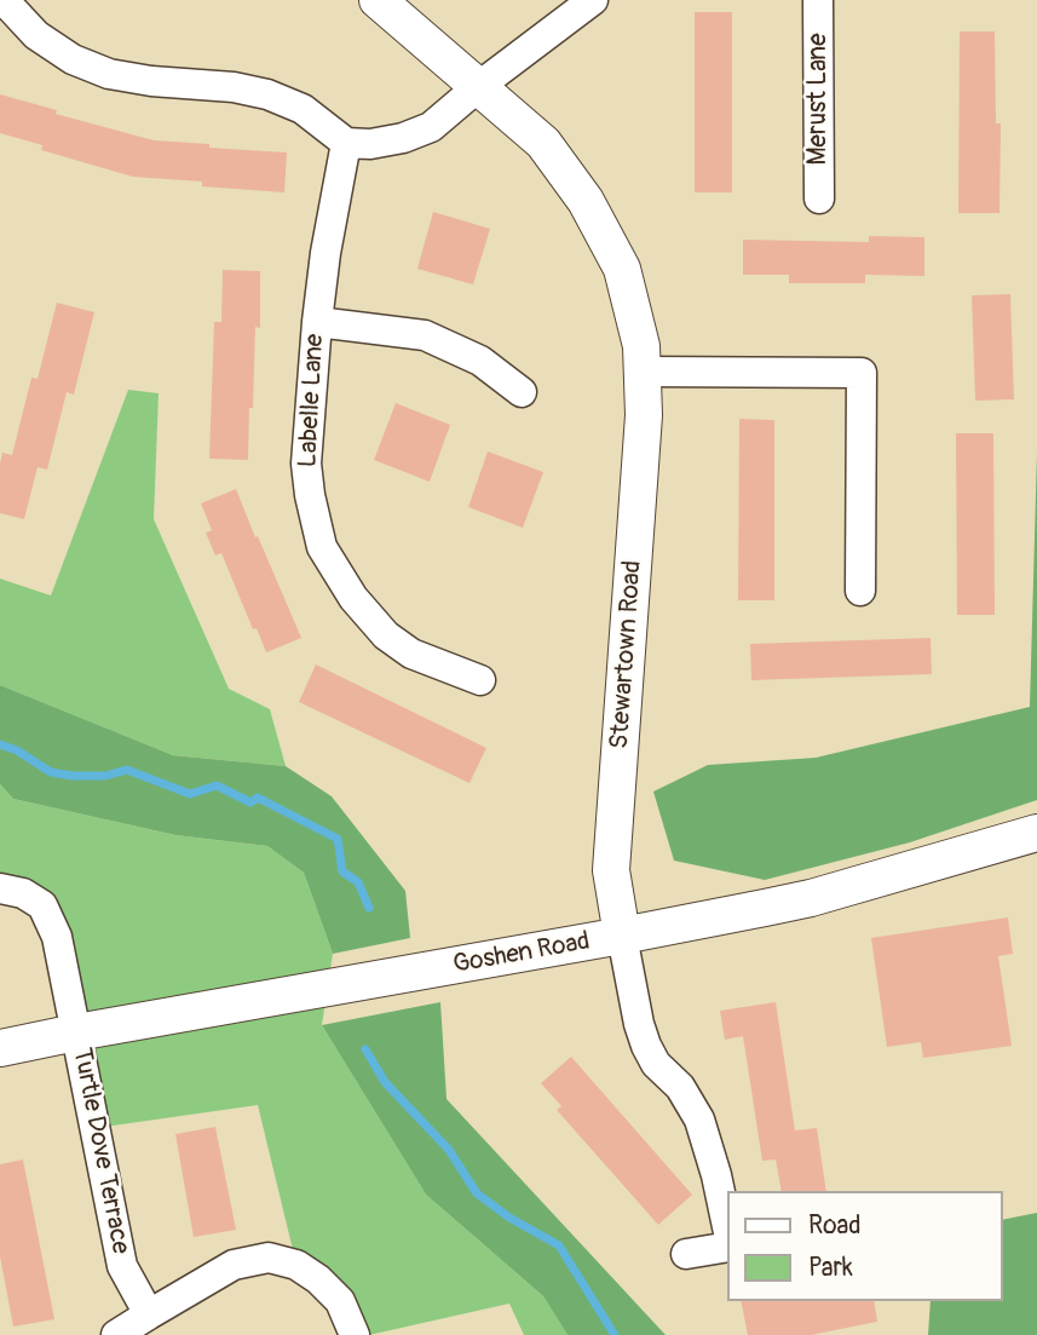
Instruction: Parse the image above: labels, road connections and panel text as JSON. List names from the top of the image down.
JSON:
{
  "streets": {
    "street": [
      "Merust Lane",
      "Labelle Lane",
      "Stewartown Road",
      "Goshen Road",
      "Turtle Dove Terrace"
    ]
  },
  "crossings": [
    ["Stewartown Road", "Goshen Road"],
    ["Goshen Road", "Turtle Dove Terrace"]
  ],
  "legend": ["Road", "Park"]
}
